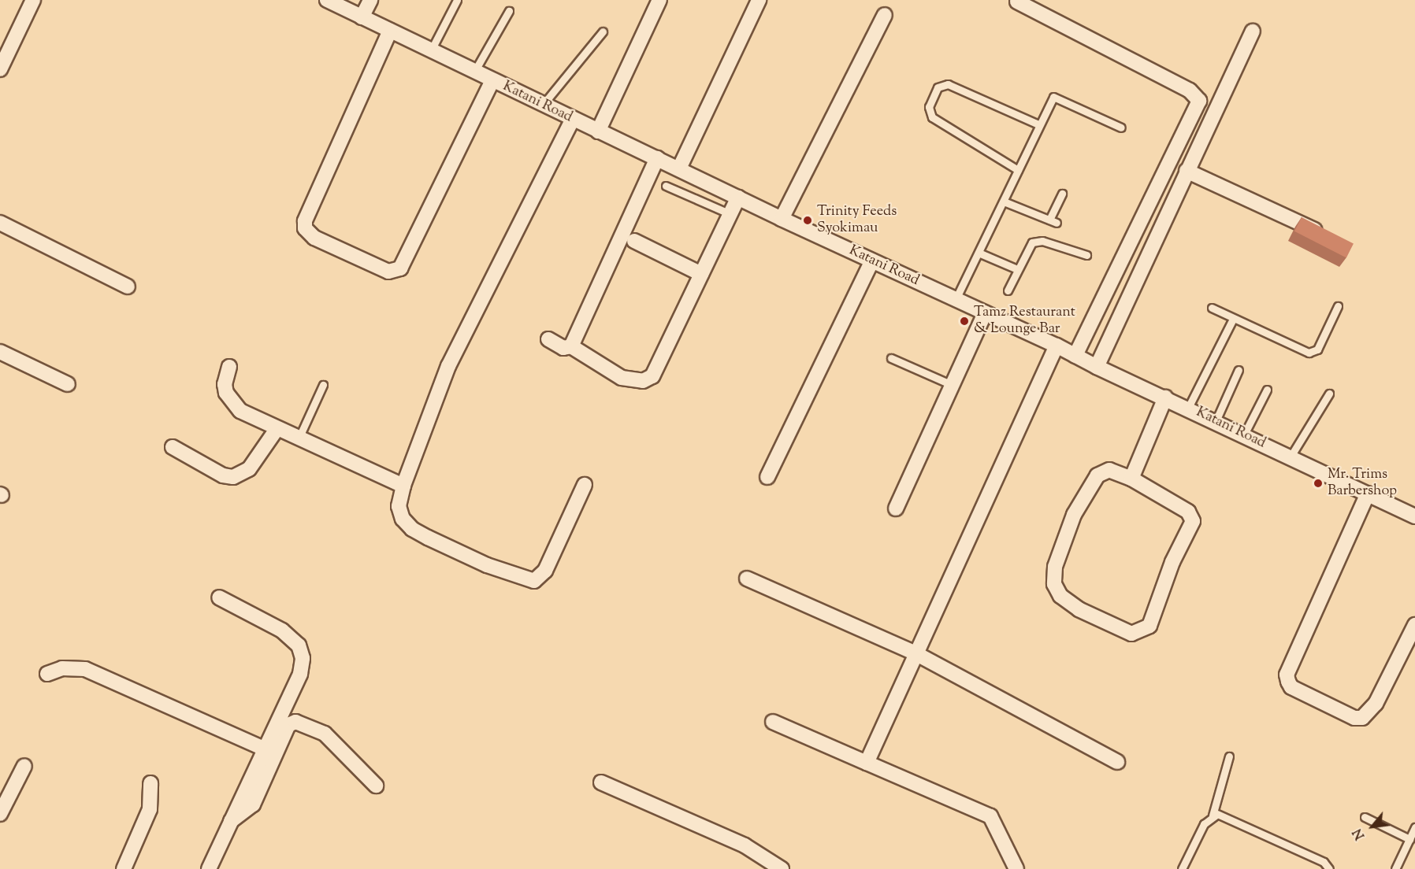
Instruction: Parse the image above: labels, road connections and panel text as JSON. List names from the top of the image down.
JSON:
{
  "streets": {
    "street": ["Katani Road"]
  },
  "places": ["Trinity Feeds Syokimau", "Tamz Restaurant & Lounge Bar", "Mr. Trims Barbershop"],
  "north": "bottom left"
}
